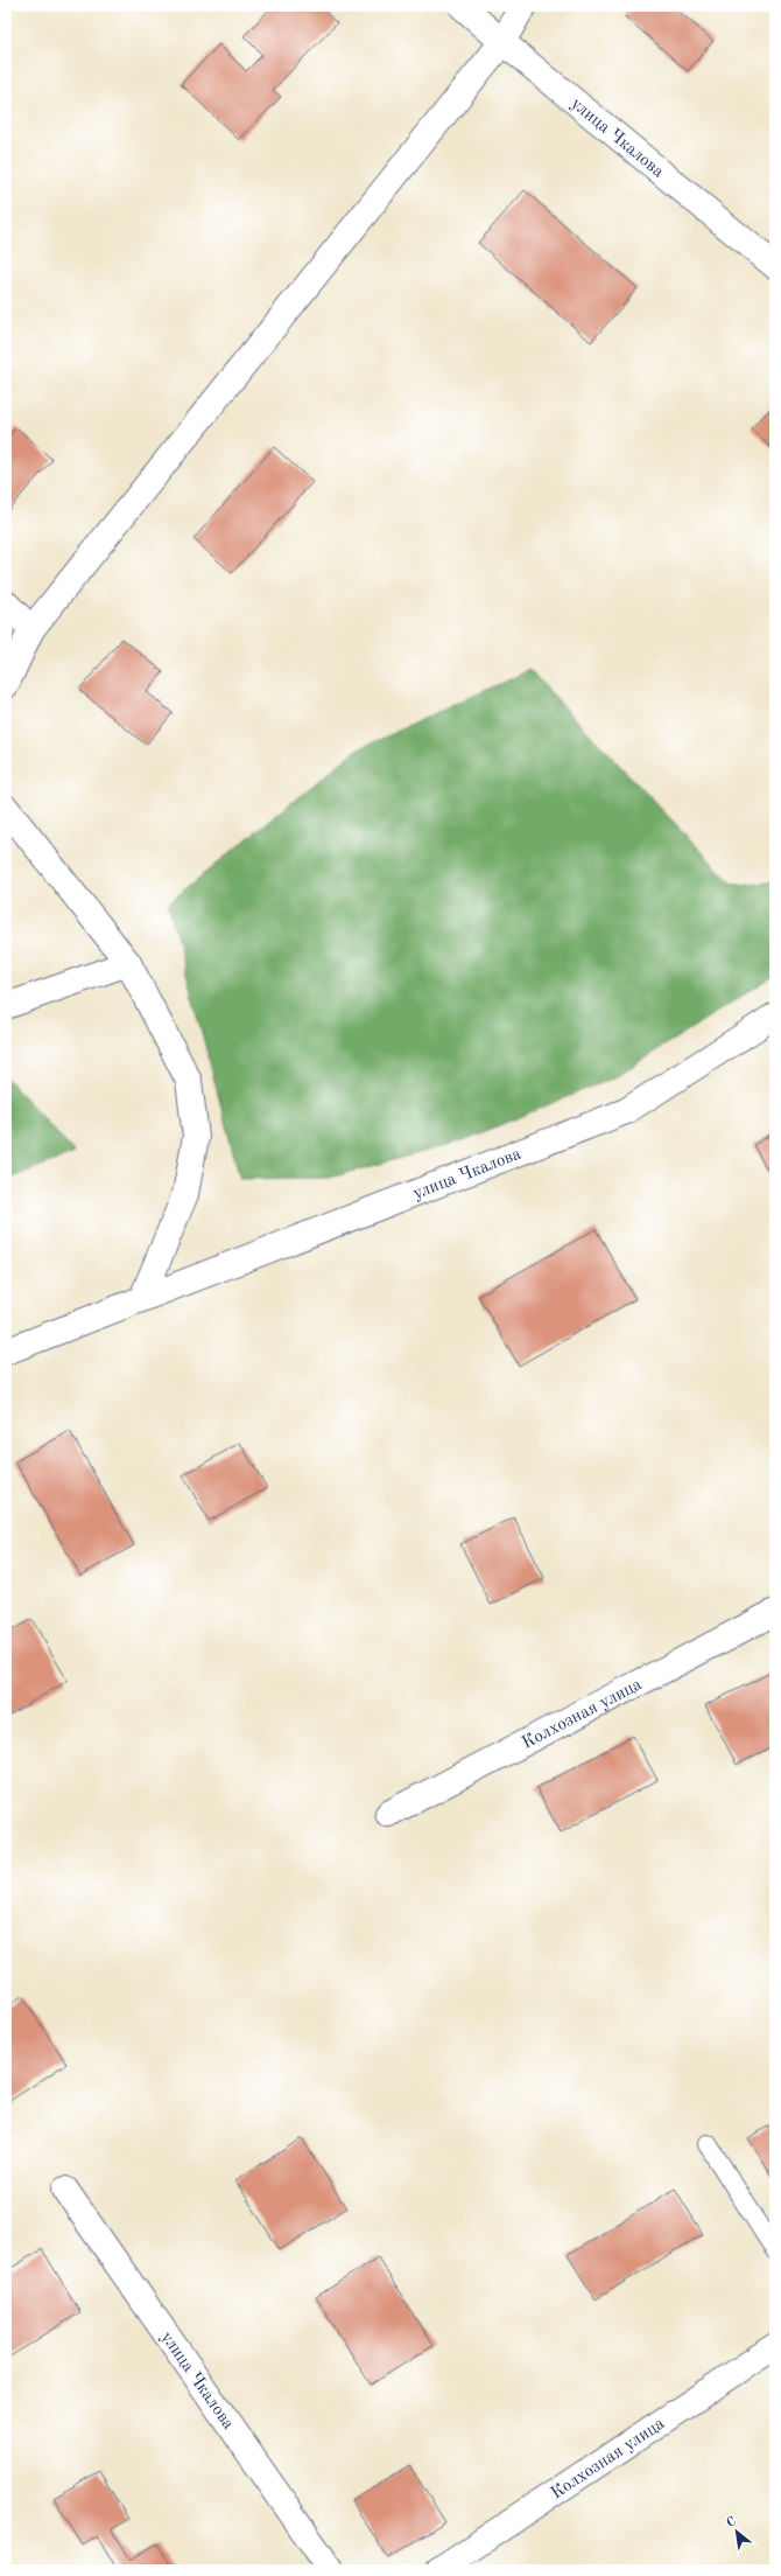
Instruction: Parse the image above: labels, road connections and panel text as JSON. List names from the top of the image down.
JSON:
{
  "streets": {
    "street": ["улица Чкалова", "Колхозная улица"]
  },
  "north": "top left"
}
